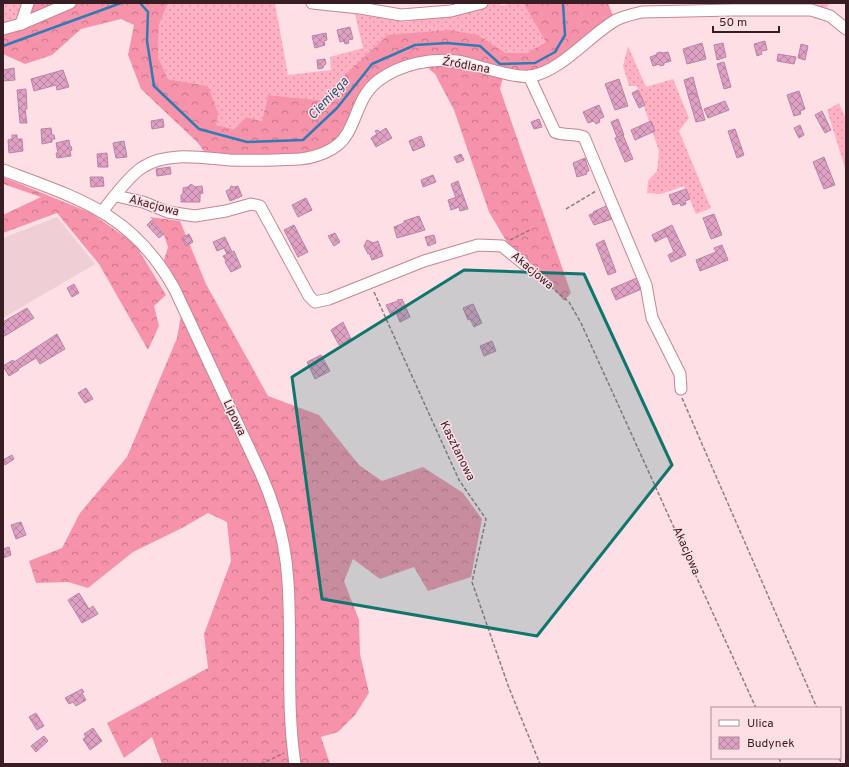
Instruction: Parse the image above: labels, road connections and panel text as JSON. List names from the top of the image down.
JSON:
{
  "streets": {
    "street": ["Źródlana", "Akacjowa", "Lipowa"],
    "path": ["Kasztanowa"]
  },
  "crossings": [
    ["Źródlana", "Akacjowa"],
    ["Źródlana", "Lipowa"],
    ["Akacjowa", "Kasztanowa"]
  ],
  "water": ["Ciemięga"],
  "legend": ["Ulica", "Budynek"],
  "scale_bar": "50 m"
}
